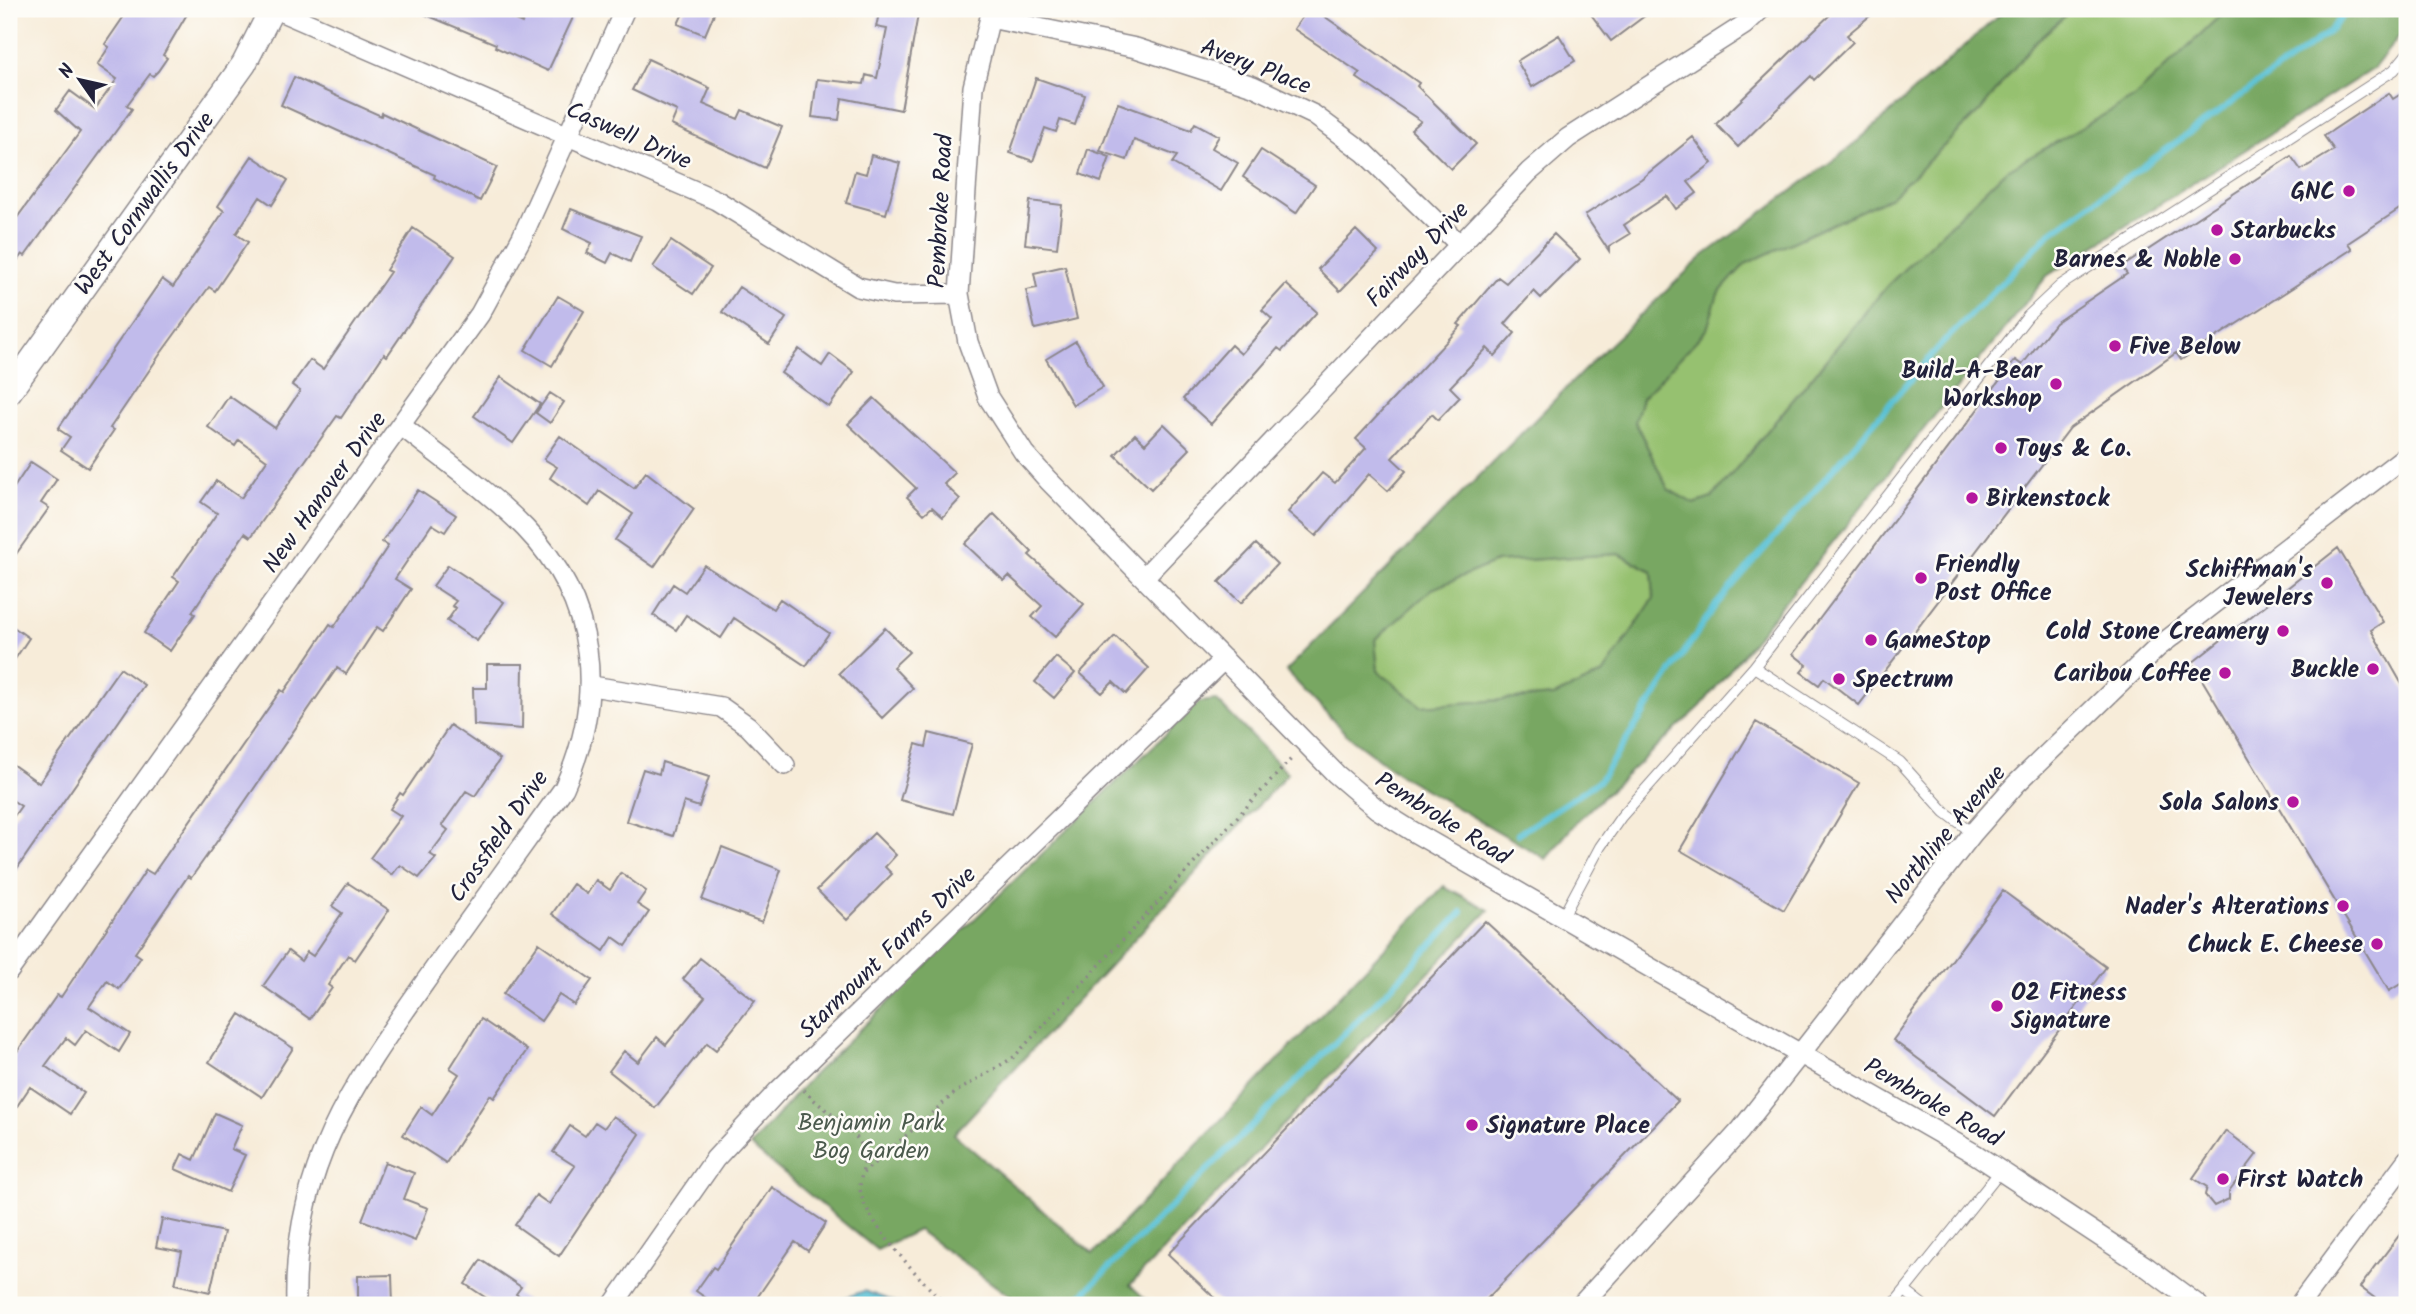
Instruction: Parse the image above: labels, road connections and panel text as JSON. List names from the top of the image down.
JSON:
{
  "streets": {
    "street": [
      "Avery Place",
      "Caswell Drive",
      "West Cornwallis Drive",
      "Pembroke Road",
      "Fairway Drive",
      "New Hanover Drive",
      "Northline Avenue",
      "Crossfield Drive",
      "Starmount Farms Drive"
    ]
  },
  "crossings": [
    ["Avery Place", "Pembroke Road"],
    ["Avery Place", "Fairway Drive"],
    ["Caswell Drive", "West Cornwallis Drive"],
    ["Caswell Drive", "Pembroke Road"],
    ["Caswell Drive", "New Hanover Drive"],
    ["Pembroke Road", "Fairway Drive"],
    ["Pembroke Road", "Northline Avenue"],
    ["Pembroke Road", "Starmount Farms Drive"],
    ["New Hanover Drive", "Crossfield Drive"]
  ],
  "parks": ["Benjamin Park Bog Garden"],
  "places": [
    "GNC",
    "Starbucks",
    "Barnes & Noble",
    "Five Below",
    "Build-A-Bear Workshop",
    "Toys & Co.",
    "Birkenstock",
    "Friendly Post Office",
    "Schiffman's Jewelers",
    "Cold Stone Creamery",
    "GameStop",
    "Buckle",
    "Caribou Coffee",
    "Spectrum",
    "Sola Salons",
    "Nader's Alterations",
    "Chuck E. Cheese",
    "O2 Fitness Signature",
    "Signature Place",
    "First Watch"
  ],
  "north": "top left"
}
